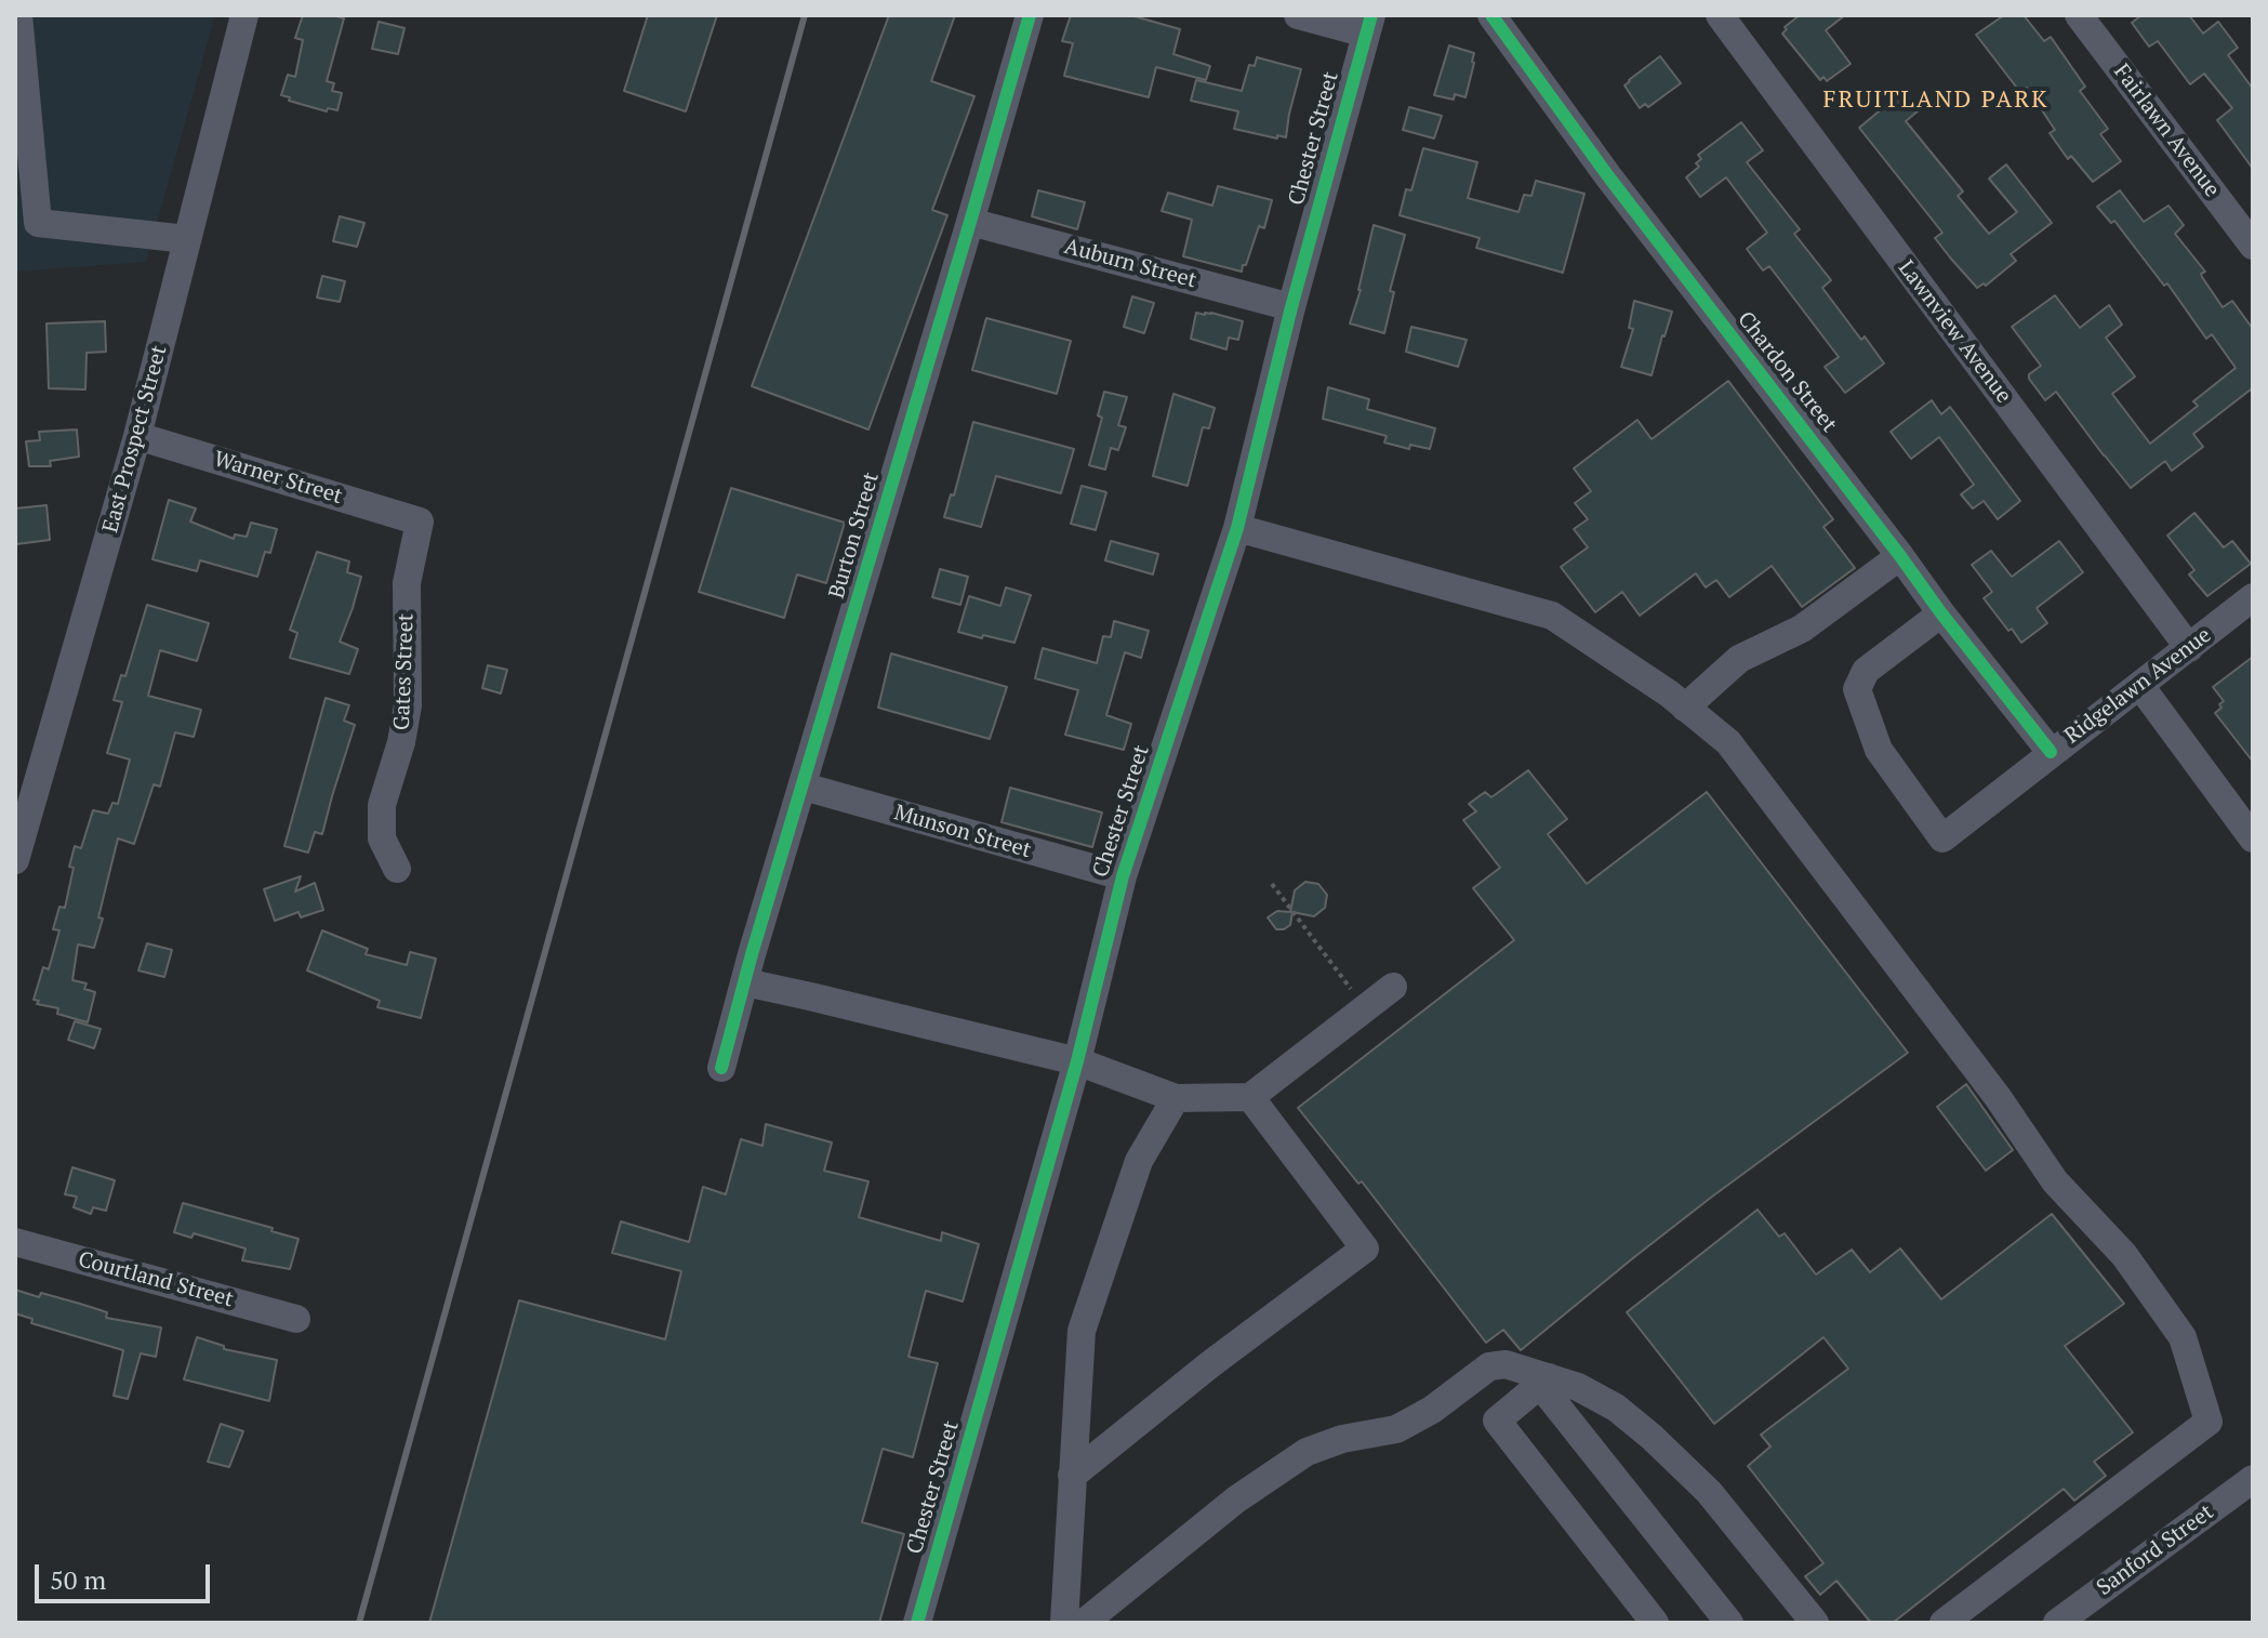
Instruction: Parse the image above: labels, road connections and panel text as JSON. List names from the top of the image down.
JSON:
{
  "streets": {
    "street": [
      "Fairlawn Avenue",
      "Chester Street",
      "Auburn Street",
      "Lawnview Avenue",
      "Chardon Street",
      "East Prospect Street",
      "Warner Street",
      "Burton Street",
      "Gates Street",
      "Ridgelawn Avenue",
      "Munson Street",
      "Courtland Street",
      "Sanford Street"
    ]
  },
  "crossings": [
    ["Chester Street", "Auburn Street"],
    ["Chester Street", "Munson Street"],
    ["Auburn Street", "Burton Street"],
    ["Lawnview Avenue", "Ridgelawn Avenue"],
    ["Chardon Street", "Ridgelawn Avenue"],
    ["East Prospect Street", "Warner Street"],
    ["Warner Street", "Gates Street"],
    ["Burton Street", "Munson Street"]
  ],
  "districts": ["FRUITLAND PARK"],
  "scale_bar": "50 m"
}
